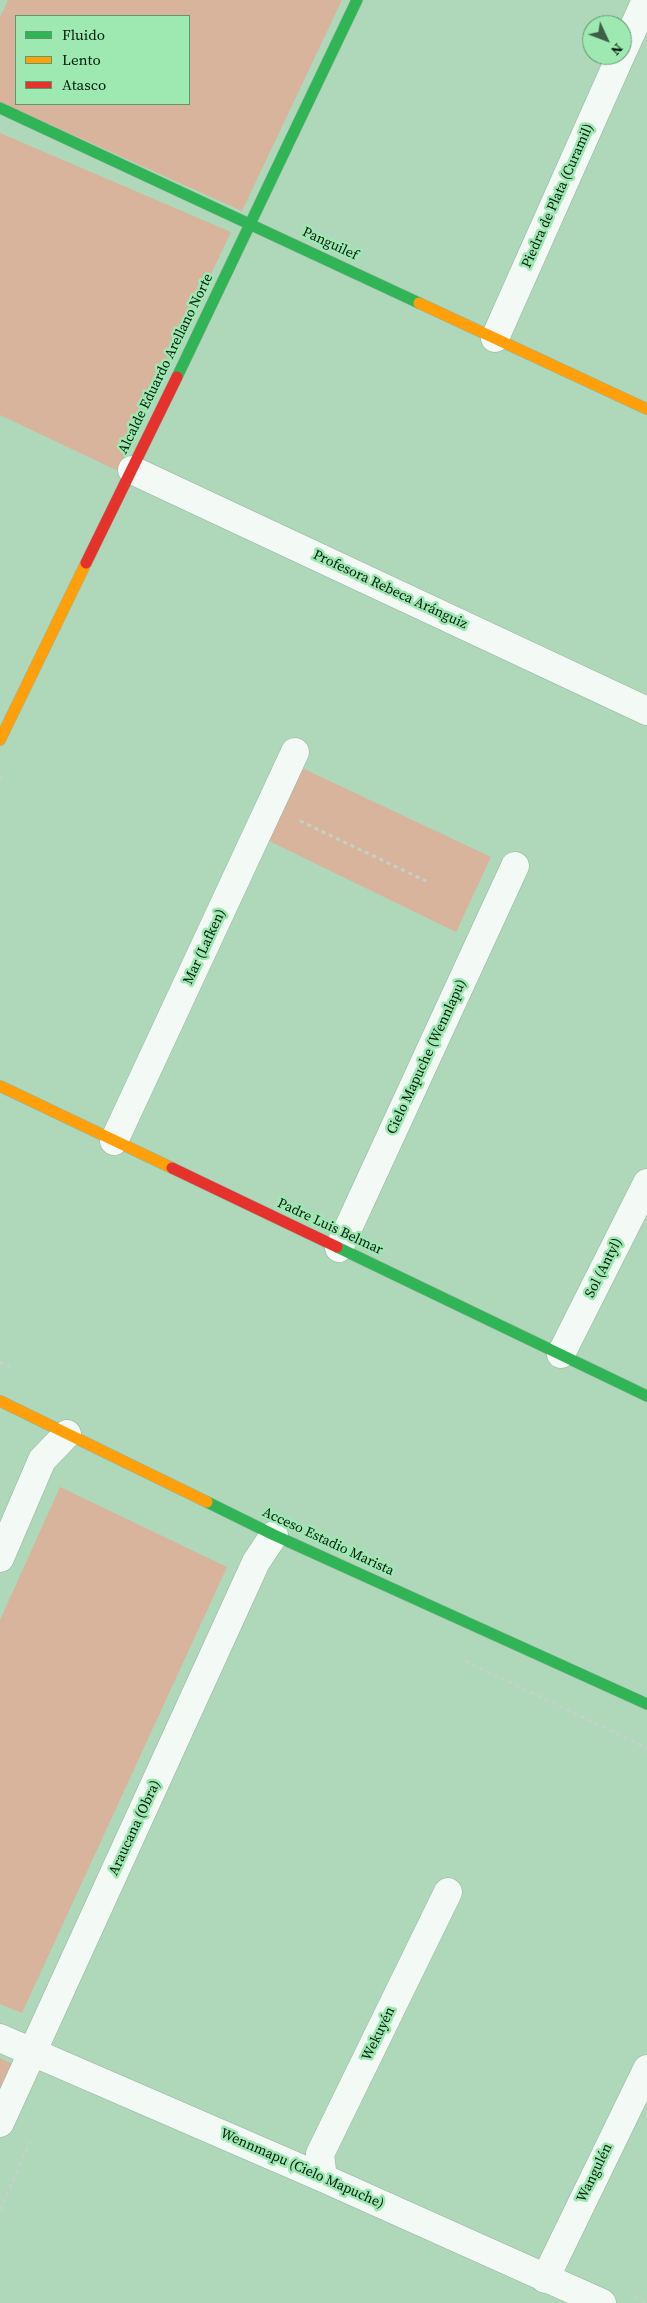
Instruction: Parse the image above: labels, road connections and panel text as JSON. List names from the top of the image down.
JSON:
{
  "streets": {
    "street": [
      "Piedra de Plata (Curamil)",
      "Panguilef",
      "Alcalde Eduardo Arellano Norte",
      "Profesora Rebeca Aránguiz",
      "Mar (Lafken)",
      "Cielo Mapuche (Wennlapu)",
      "Padre Luis Belmar",
      "Sol (Antyl)",
      "Acceso Estadio Marista",
      "Araucana (Obra)",
      "Wekuyén",
      "Wennmapu (Cielo Mapuche)",
      "Wangulén"
    ]
  },
  "crossings": [
    ["Piedra de Plata (Curamil)", "Panguilef"],
    ["Panguilef", "Alcalde Eduardo Arellano Norte"],
    ["Alcalde Eduardo Arellano Norte", "Profesora Rebeca Aránguiz"],
    ["Mar (Lafken)", "Padre Luis Belmar"],
    ["Cielo Mapuche (Wennlapu)", "Padre Luis Belmar"],
    ["Padre Luis Belmar", "Sol (Antyl)"],
    ["Acceso Estadio Marista", "Araucana (Obra)"],
    ["Araucana (Obra)", "Wennmapu (Cielo Mapuche)"],
    ["Wekuyén", "Wennmapu (Cielo Mapuche)"],
    ["Wennmapu (Cielo Mapuche)", "Wangulén"]
  ],
  "legend": ["Fluido", "Lento", "Atasco"],
  "north": "bottom right"
}
